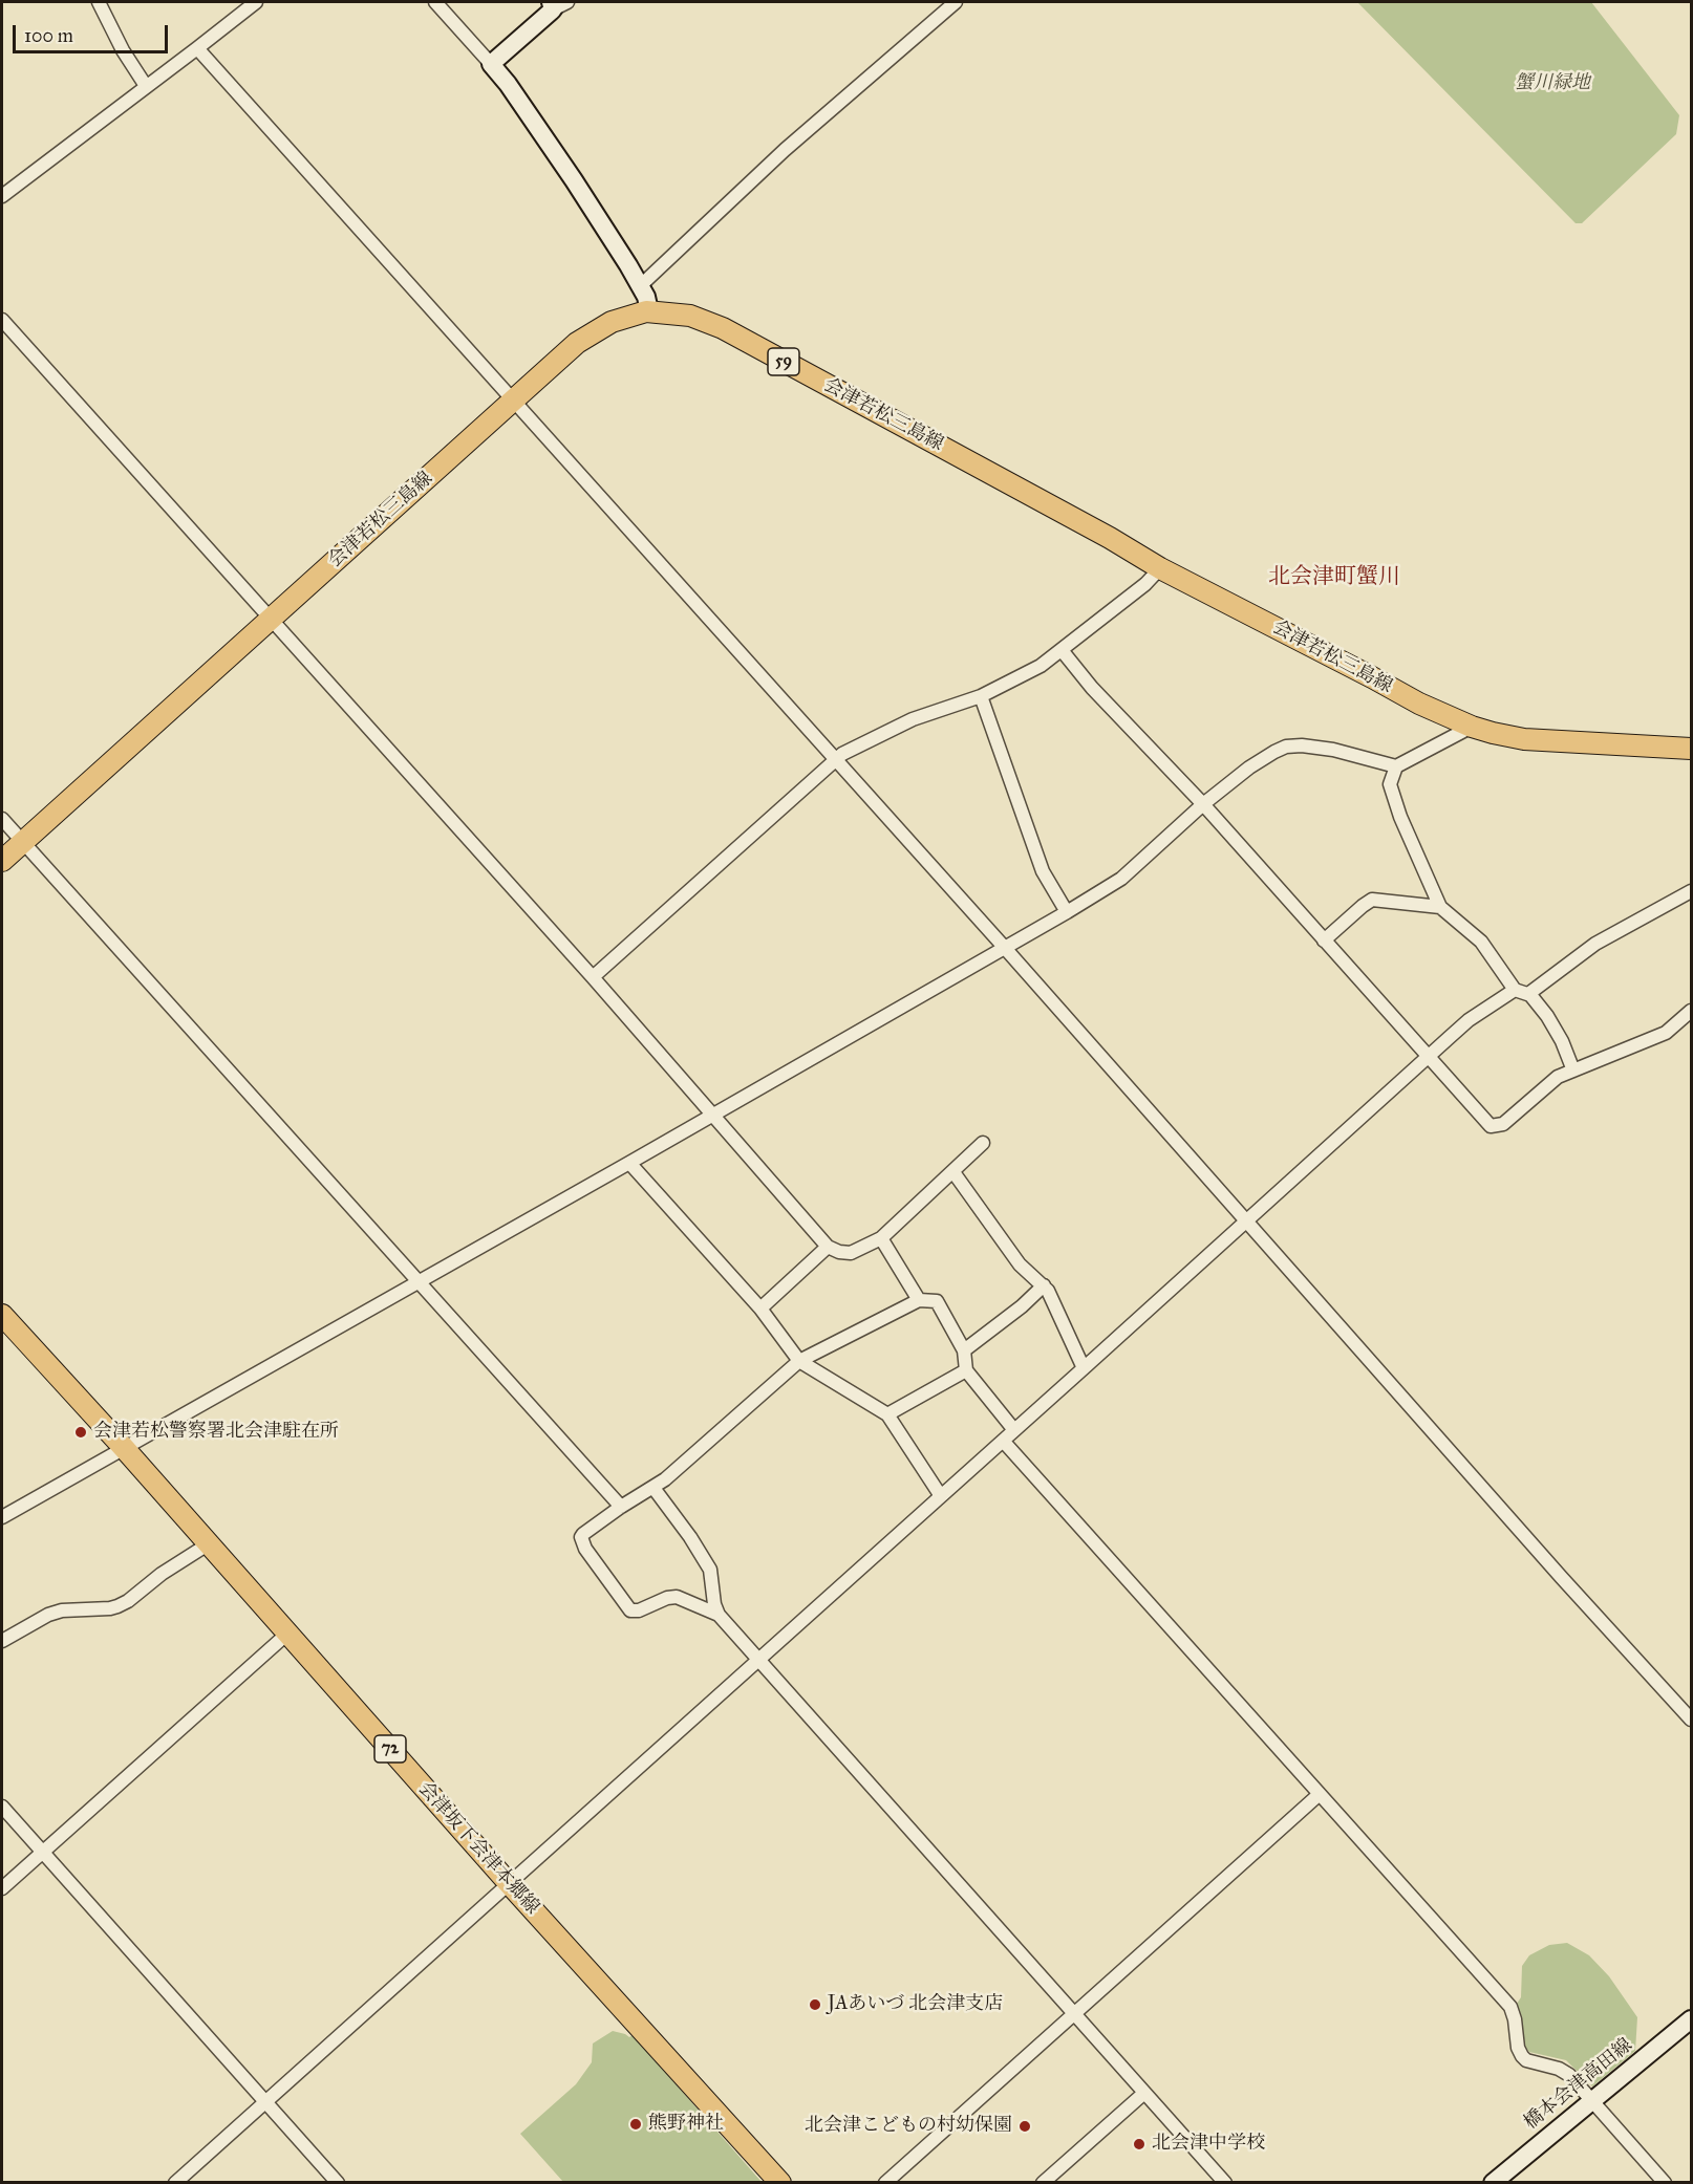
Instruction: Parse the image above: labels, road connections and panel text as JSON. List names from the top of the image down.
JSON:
{
  "streets": {
    "main road": [
      "59",
      "会津若松三島線",
      "72",
      "会津坂下会津本郷線"
    ],
    "street": ["橋本会津高田線"]
  },
  "districts": ["北会津町蟹川"],
  "parks": ["蟹川緑地"],
  "places": [
    "会津若松警察署北会津駐在所",
    "JAあいづ 北会津支店",
    "熊野神社",
    "北会津こどもの村幼保園",
    "北会津中学校"
  ],
  "scale_bar": "100 m"
}
